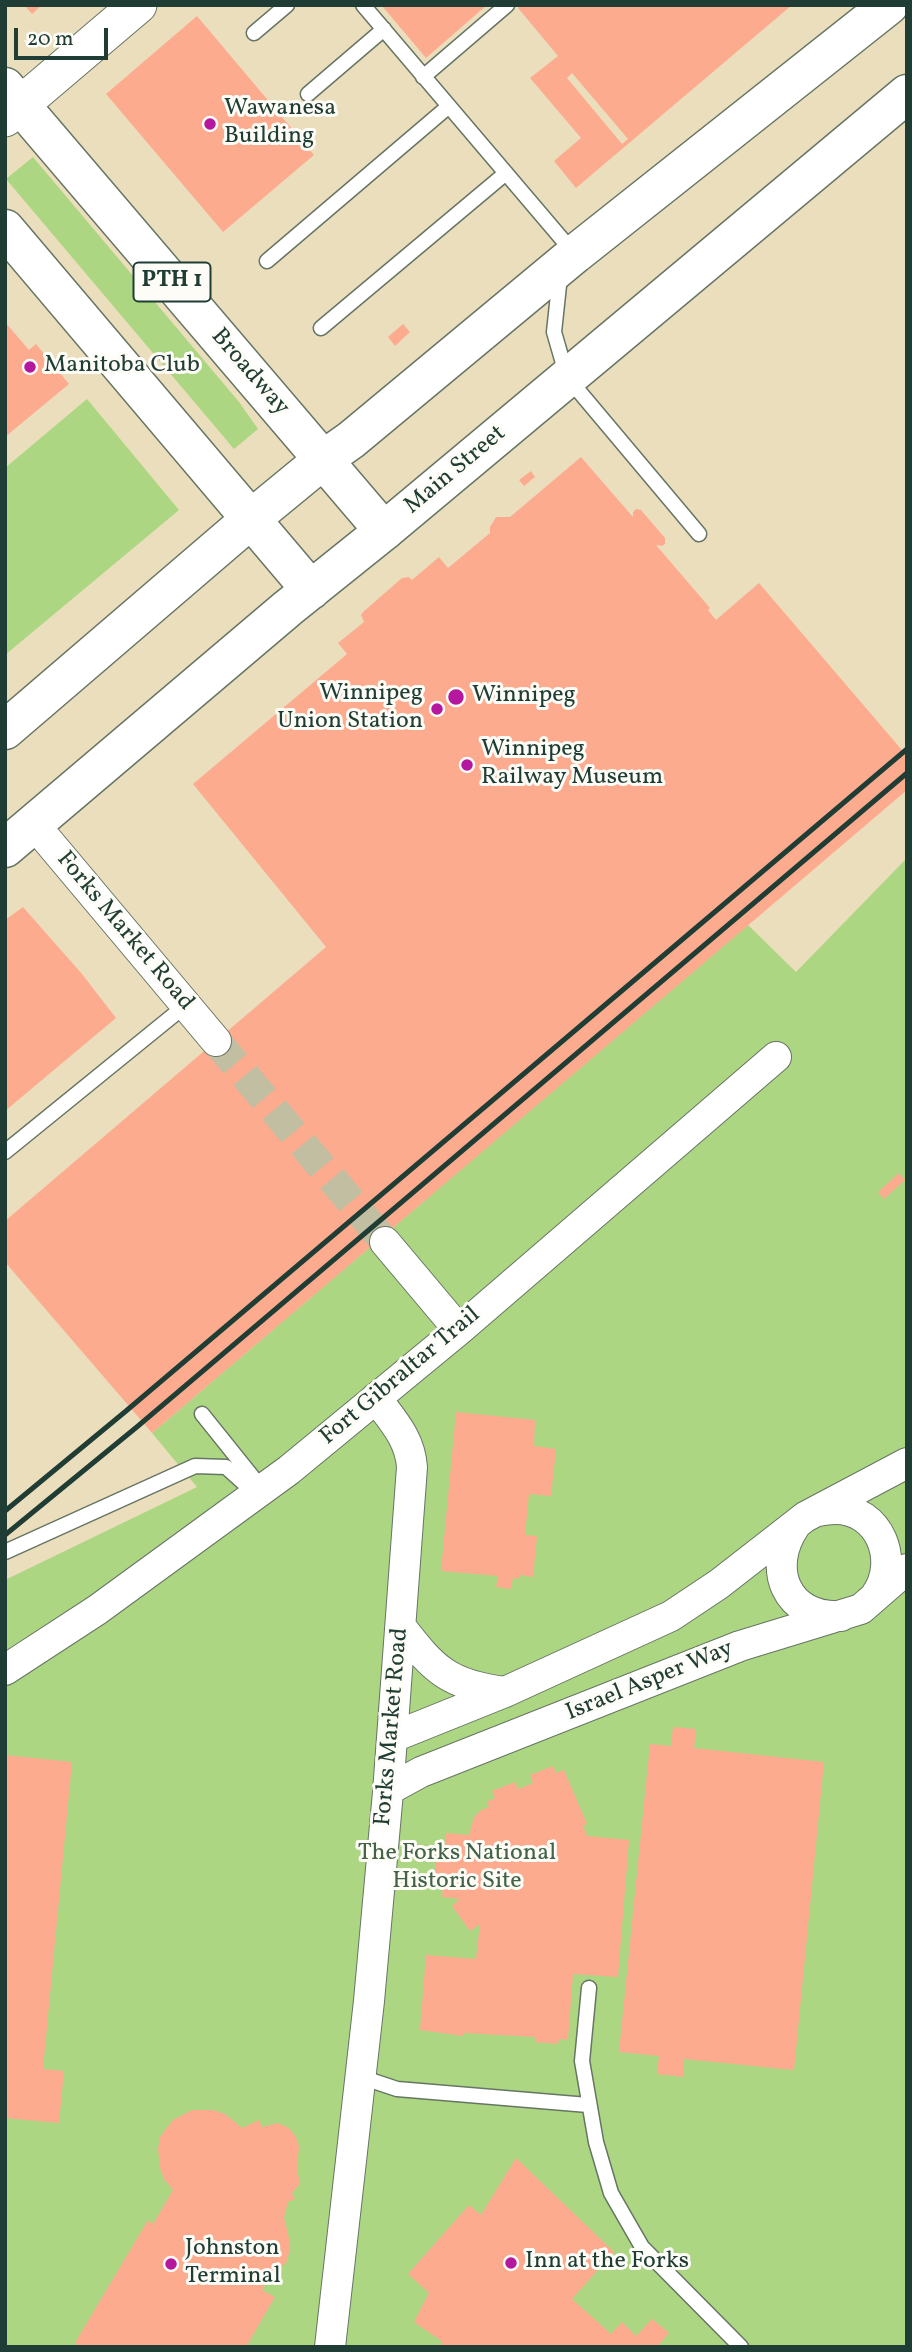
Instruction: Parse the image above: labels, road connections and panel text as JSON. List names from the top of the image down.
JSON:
{
  "streets": {
    "main road": ["PTH 1", "Broadway", "Main Street"],
    "street": ["Forks Market Road", "Fort Gibraltar Trail", "Israel Asper Way"]
  },
  "crossings": [
    ["Broadway", "Main Street"],
    ["Main Street", "Forks Market Road"],
    ["Forks Market Road", "Fort Gibraltar Trail"],
    ["Forks Market Road", "Israel Asper Way"]
  ],
  "parks": ["The Forks National Historic Site"],
  "places": [
    "Wawanesa Building",
    "Manitoba Club",
    "Winnipeg",
    "Winnipeg Union Station",
    "Winnipeg Railway Museum",
    "Inn at the Forks",
    "Johnston Terminal"
  ],
  "scale_bar": "20 m"
}
